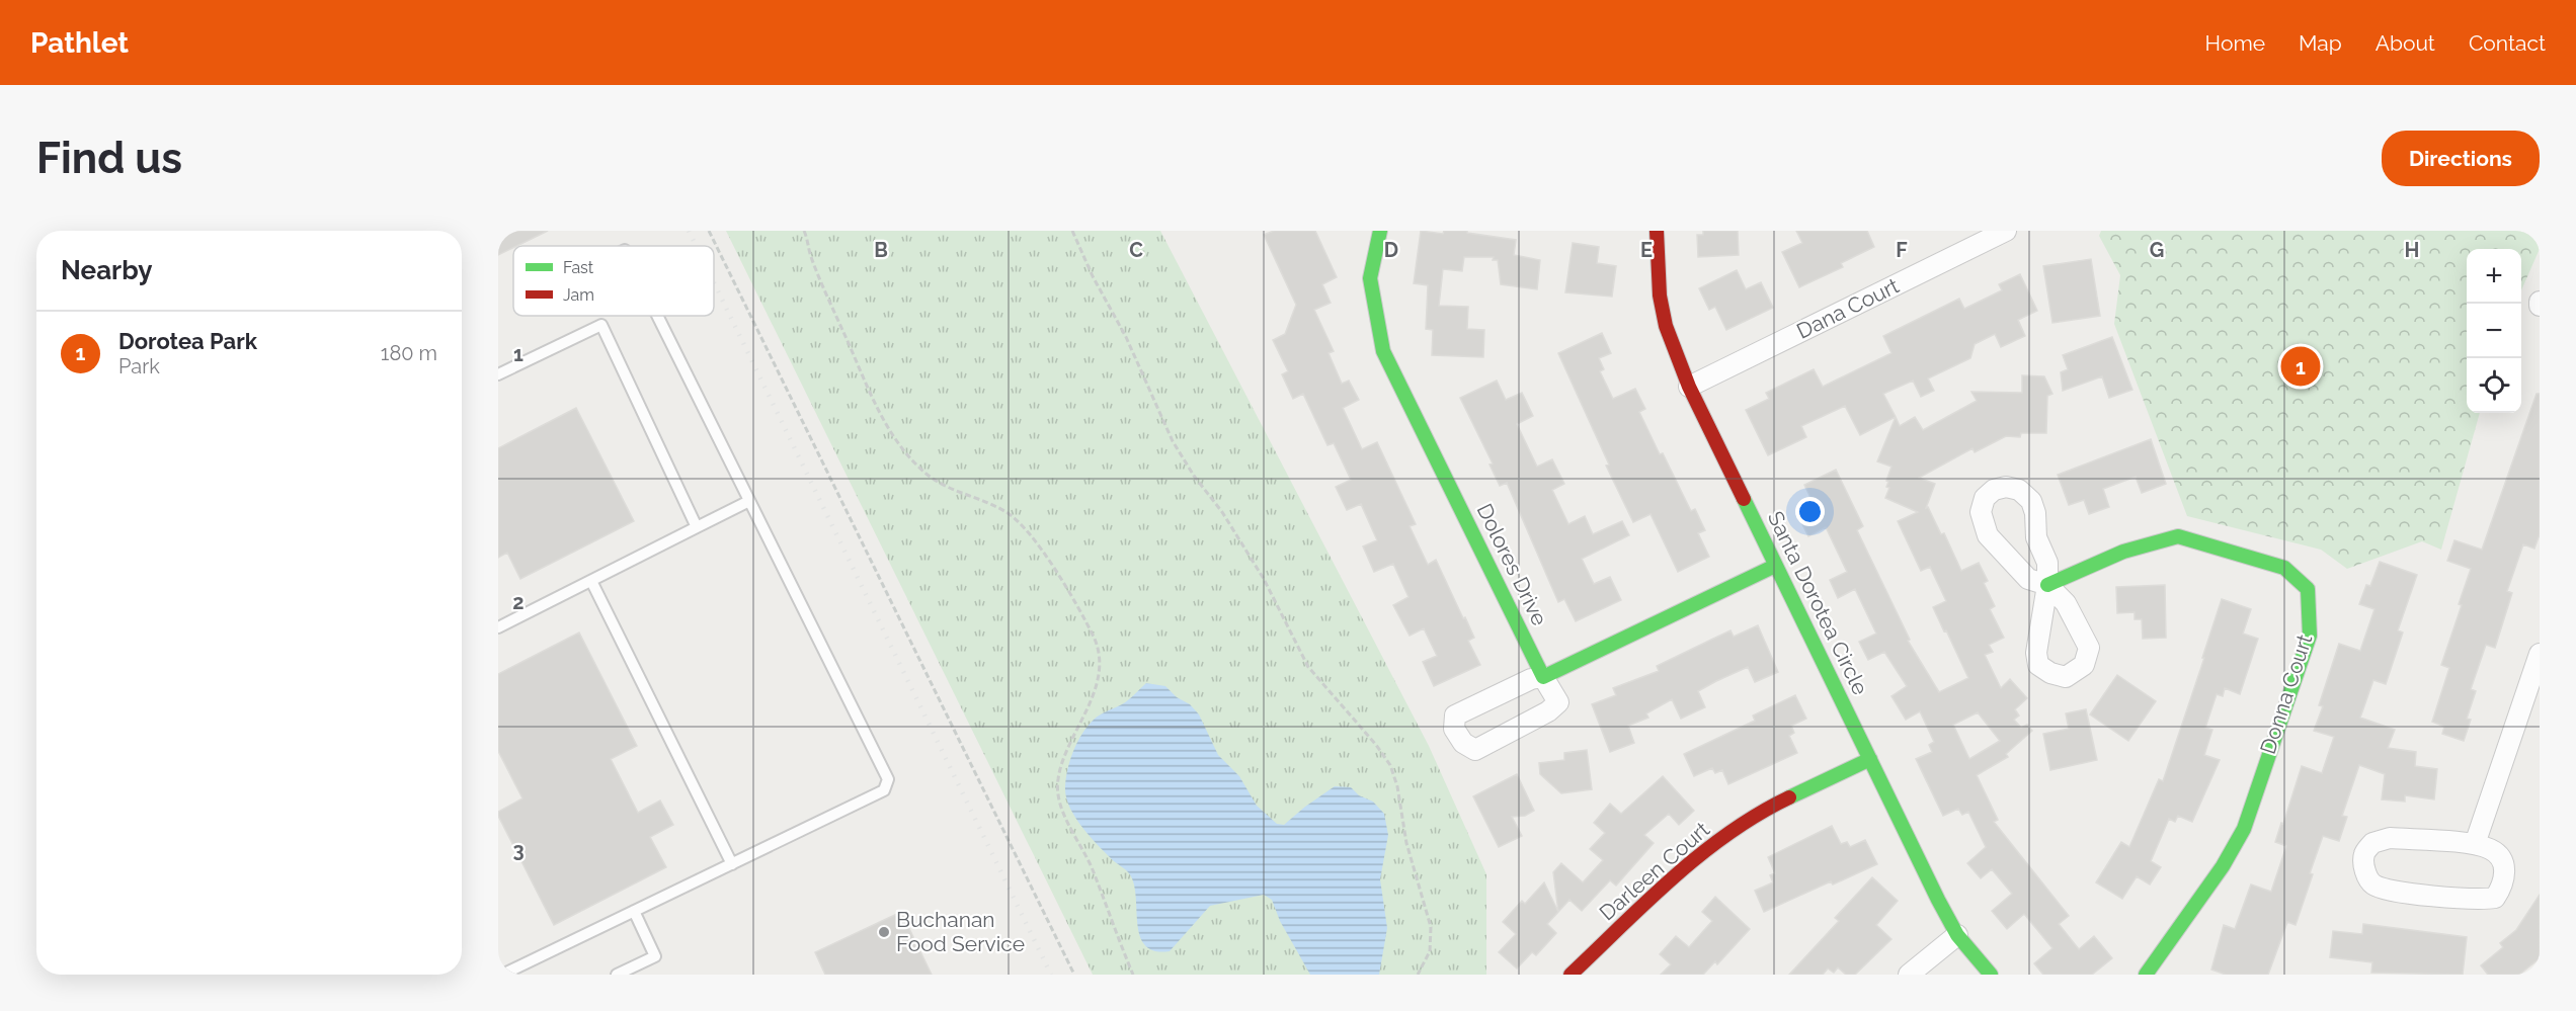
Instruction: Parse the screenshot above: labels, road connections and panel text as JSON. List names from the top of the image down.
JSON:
{
  "streets": {
    "street": [
      "Dana Court",
      "Dolores Drive",
      "Santa Dorotea Circle",
      "Donna Court",
      "Darleen Court"
    ]
  },
  "crossings": [
    ["Dana Court", "Santa Dorotea Circle"],
    ["Santa Dorotea Circle", "Darleen Court"]
  ],
  "places": ["Buchanan Food Service"],
  "legend": ["Fast", "Jam"],
  "page": {
    "header": "Pathlet",
    "nav": [
      "Home",
      "Map",
      "About",
      "Contact"
    ],
    "buttons": "Directions",
    "title": "Find us",
    "heading": "Nearby",
    "map_buttons": ["+", "−"],
    "list": [
      {
        "mark": "1",
        "name": "Dorotea Park",
        "note": "Park",
        "value": "180 m"
      }
    ],
    "pins": "1"
  },
  "grid": {
    "columns": [
      "B",
      "C",
      "D",
      "E",
      "F",
      "G",
      "H"
    ],
    "rows": ["1", "2", "3"]
  }
}
